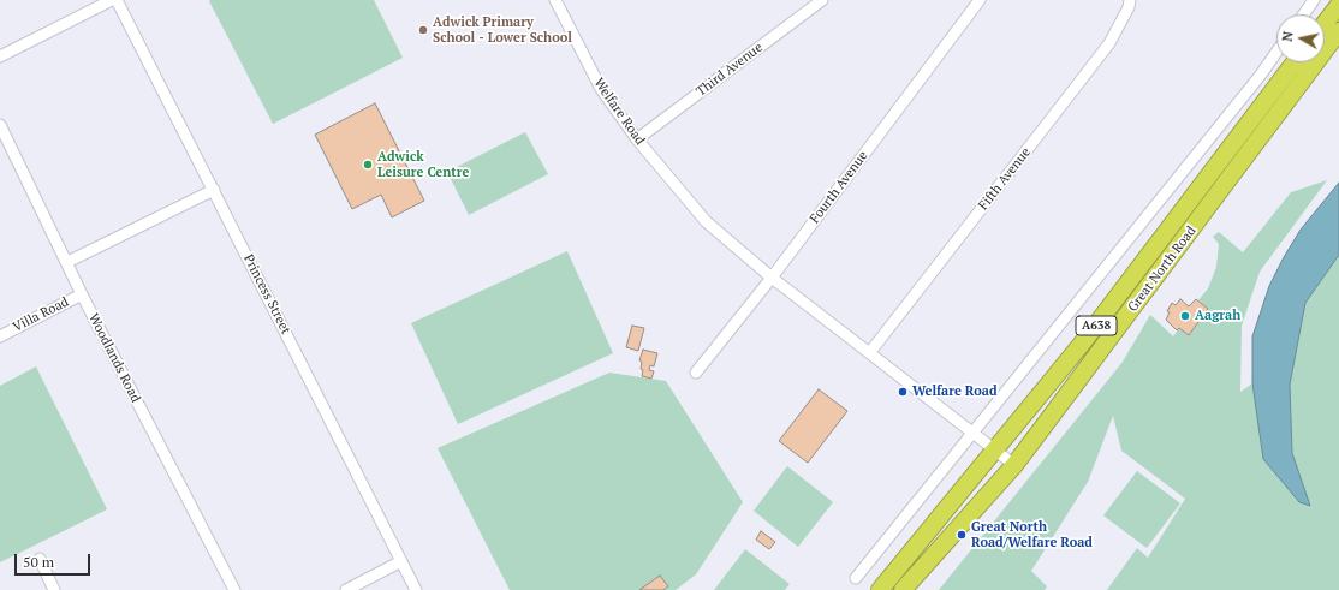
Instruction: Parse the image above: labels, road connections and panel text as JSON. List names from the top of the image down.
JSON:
{
  "streets": {
    "highway": ["Great North Road", "A638"],
    "street": [
      "Third Avenue",
      "Welfare Road",
      "Fifth Avenue",
      "Fourth Avenue",
      "Princess Street",
      "Villa Road",
      "Woodlands Road"
    ]
  },
  "crossings": [
    ["Third Avenue", "Welfare Road"],
    ["Welfare Road", "Fifth Avenue"],
    ["Welfare Road", "Fourth Avenue"],
    ["Welfare Road", "Great North Road"],
    ["Villa Road", "Woodlands Road"]
  ],
  "places": [
    "Adwick Primary School - Lower School",
    "Adwick Leisure Centre",
    "Aagrah",
    "Welfare Road",
    "Great North Road/Welfare Road"
  ],
  "scale_bar": "50 m",
  "north": "left"
}
